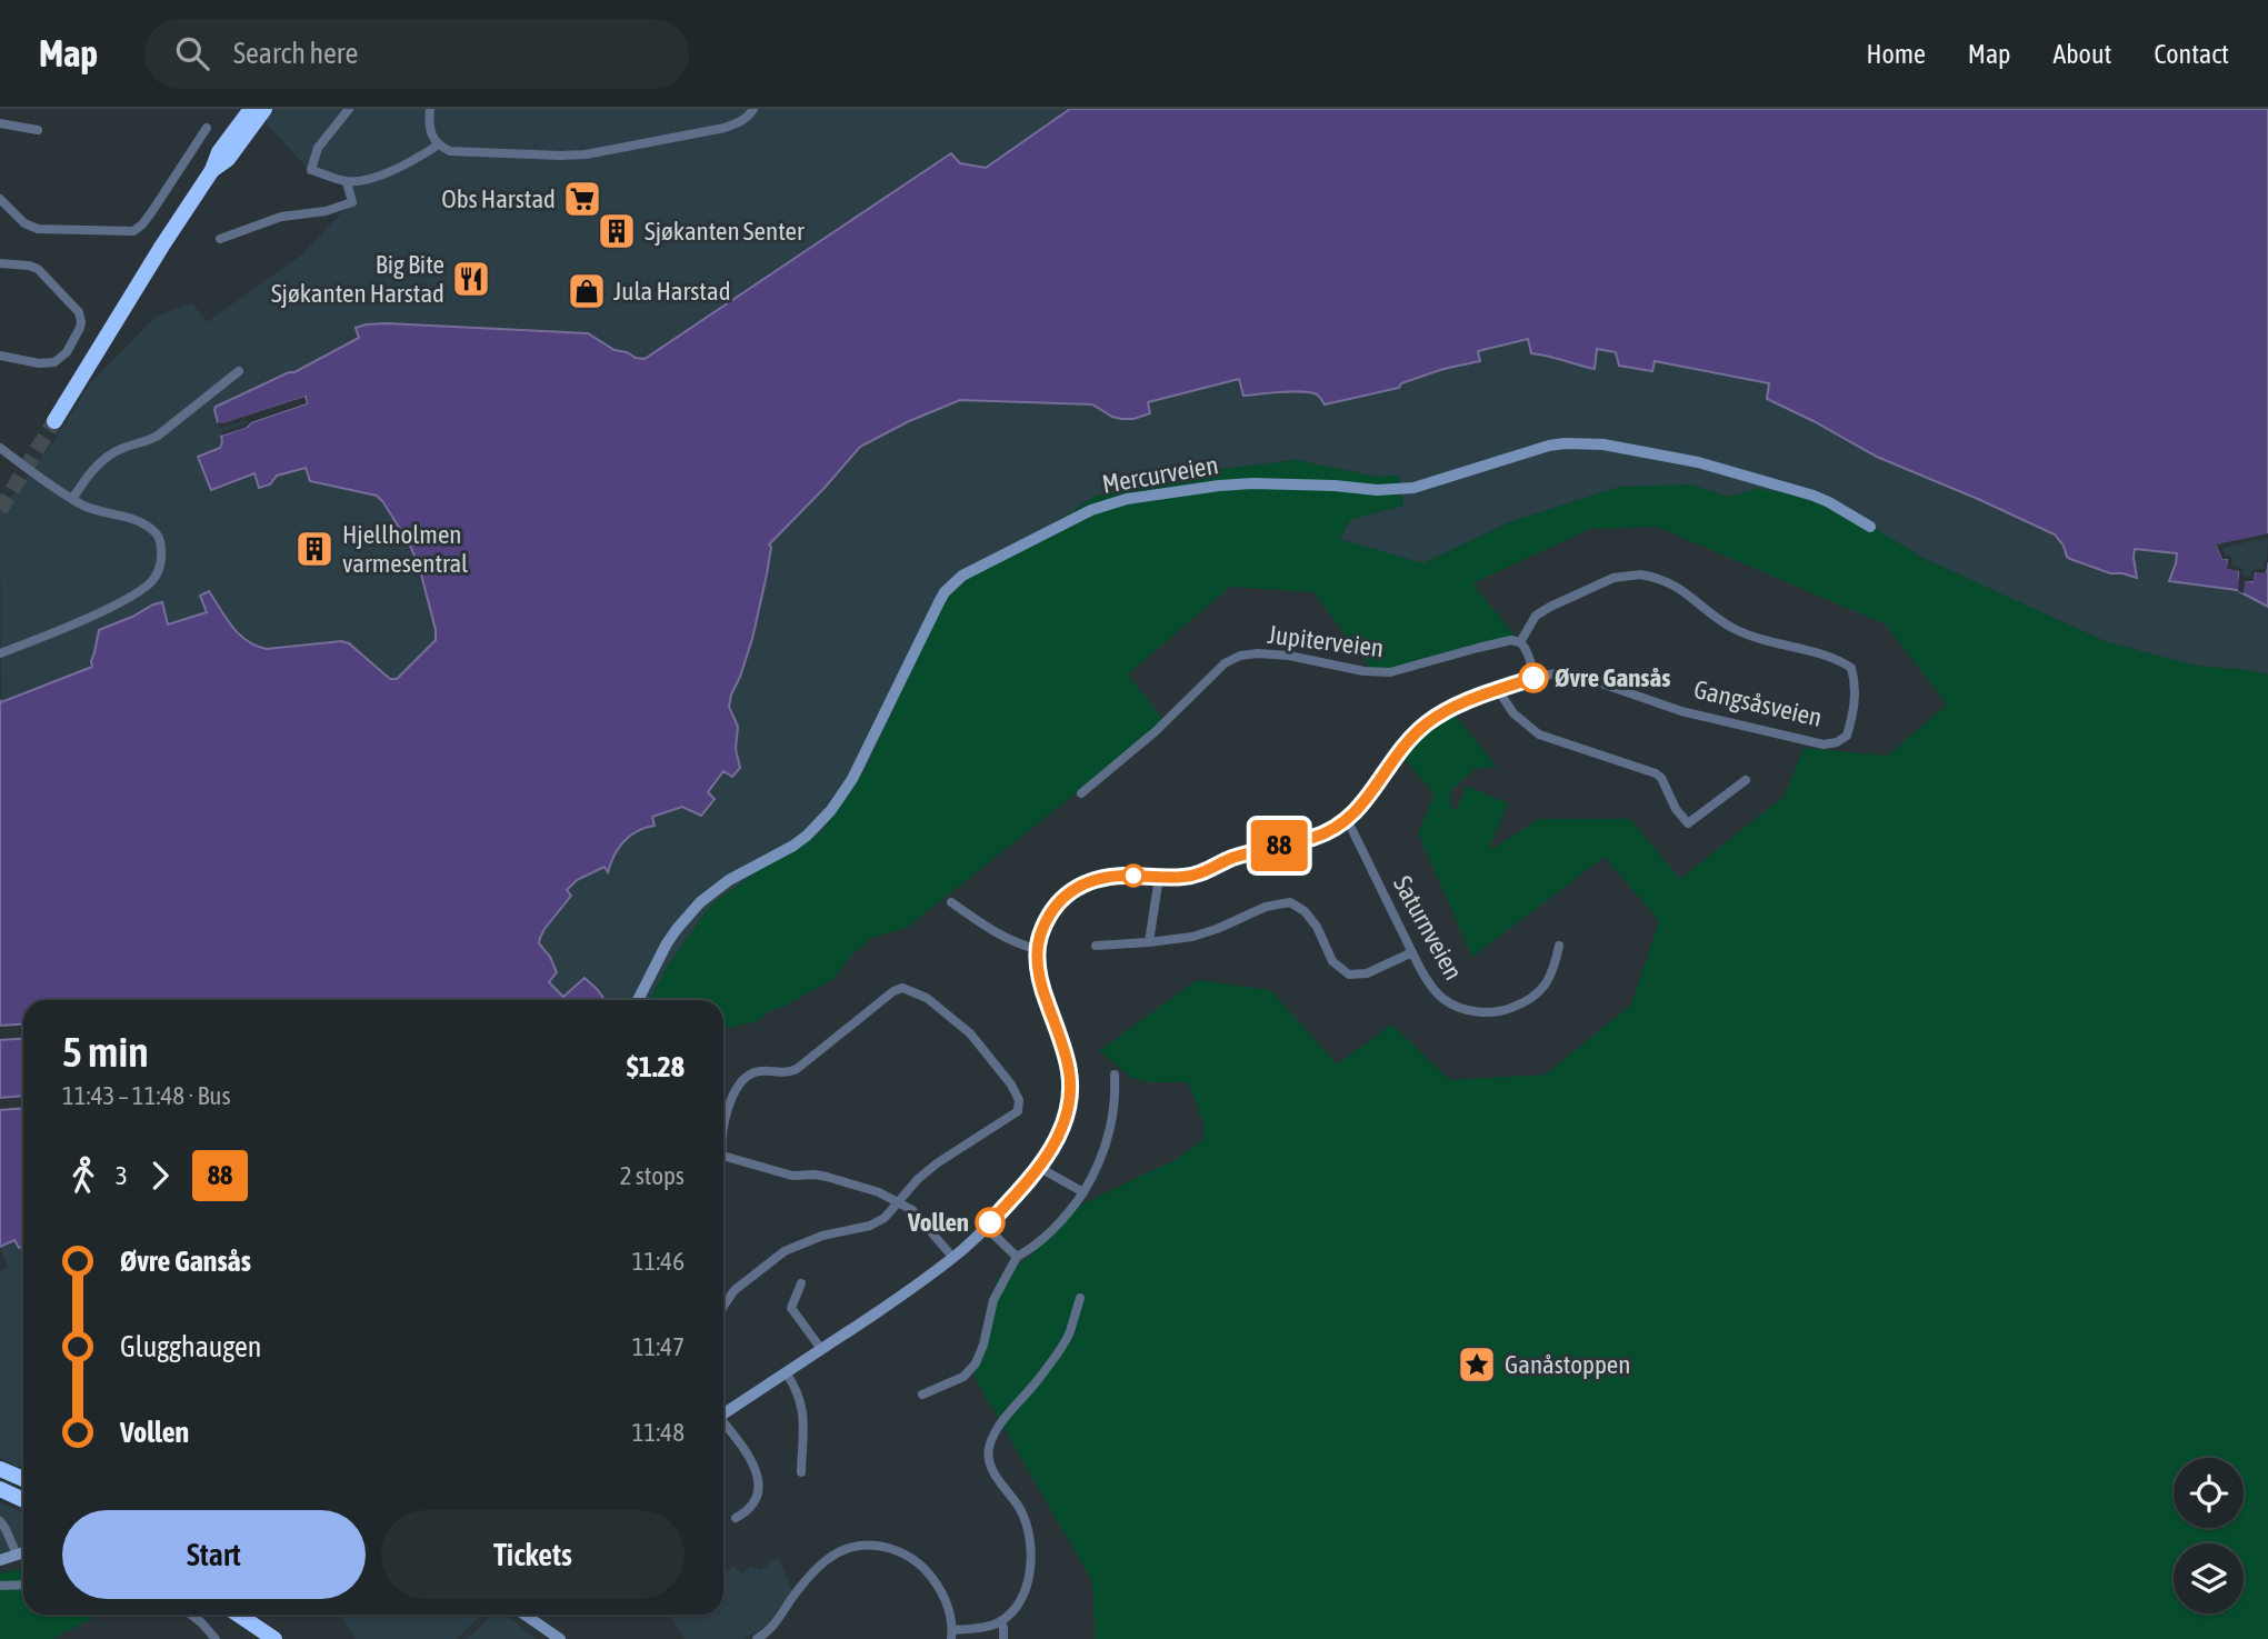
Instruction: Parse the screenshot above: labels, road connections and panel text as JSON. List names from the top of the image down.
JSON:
{
  "streets": {
    "main road": ["Mercurveien", "Gangsåsveien"],
    "street": ["Jupiterveien", "Saturnveien"]
  },
  "crossings": [
    ["Jupiterveien", "Gangsåsveien"],
    ["Gangsåsveien", "Saturnveien"]
  ],
  "places": {
    "supermarket": ["Obs Harstad"],
    "building": ["Sjøkanten Senter", "Hjellholmen varmesentral"],
    "restaurant": ["Big Bite Sjøkanten Harstad"],
    "shop": ["Jula Harstad"],
    "other": ["Øvre Gansås", "Vollen"],
    "place": ["Ganåstoppen"]
  },
  "lines": ["bus line 88"],
  "page": {
    "header": "Map",
    "search": "Search here",
    "nav": [
      "Home",
      "Map",
      "About",
      "Contact"
    ],
    "on_map": "88",
    "heading": ["5 min", "11:43 – 11:48 · Bus", "$1.28"],
    "legs": ["3", "88", "2 stops"],
    "list": [
      {
        "name": "Øvre Gansås",
        "value": "11:46"
      },
      {
        "name": "Glugghaugen",
        "value": "11:47"
      },
      {
        "name": "Vollen",
        "value": "11:48"
      }
    ],
    "buttons": ["Start", "Tickets"]
  }
}
